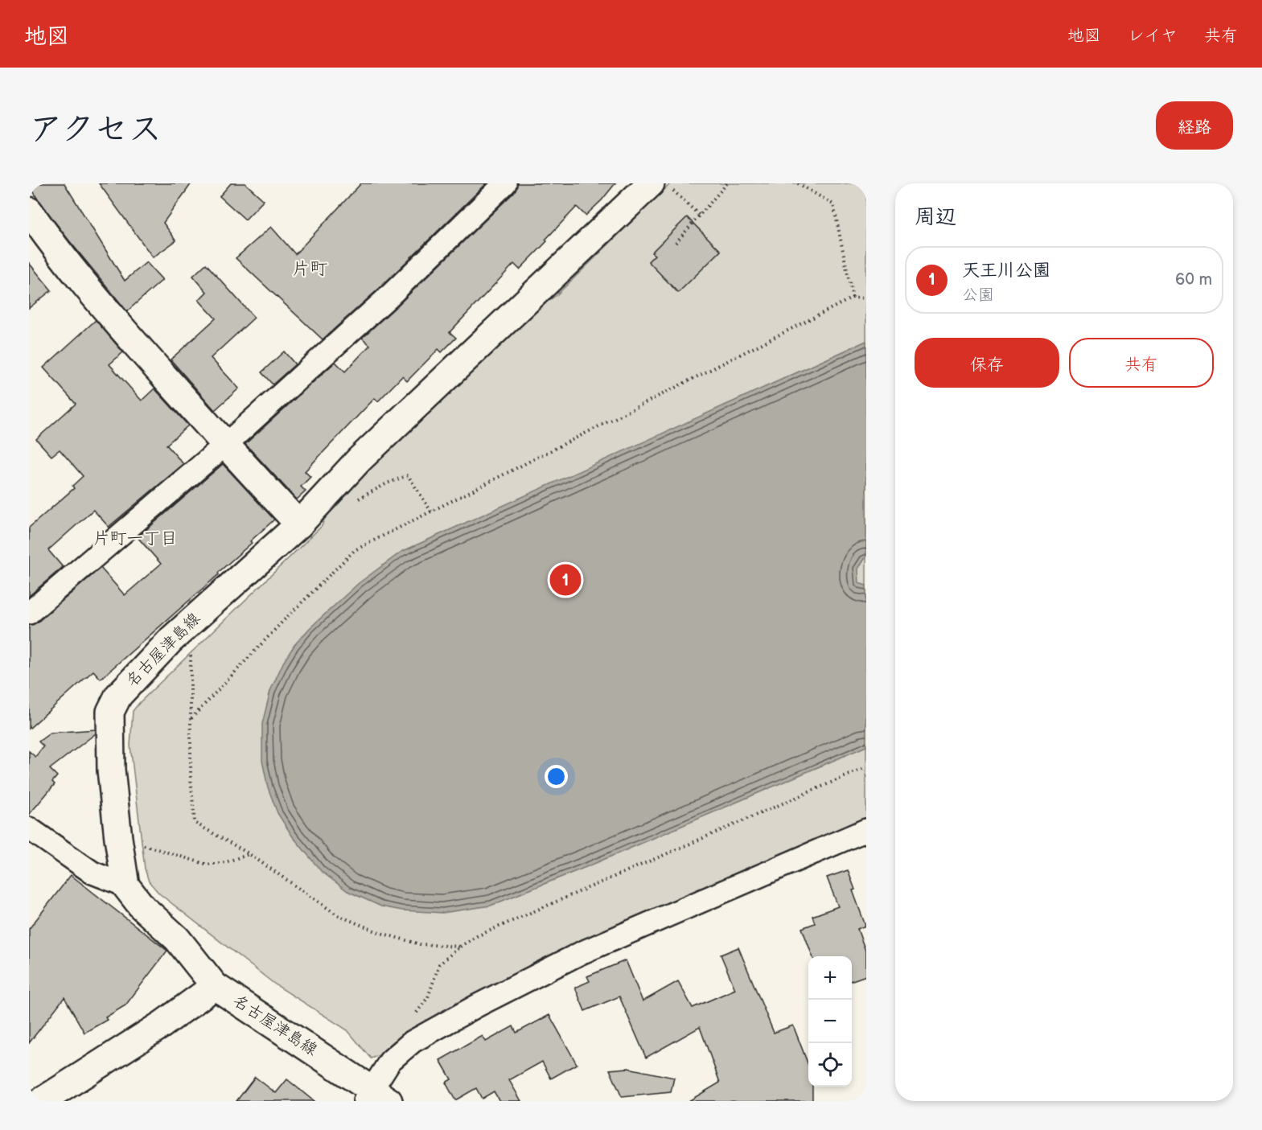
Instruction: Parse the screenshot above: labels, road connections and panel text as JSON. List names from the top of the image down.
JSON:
{
  "streets": {
    "main road": ["名古屋津島線"]
  },
  "districts": ["片町", "片町一丁目"],
  "page": {
    "header": "地図",
    "nav": ["地図", "レイヤ", "共有"],
    "title": "アクセス",
    "buttons": [
      "経路",
      ["保存", "共有"]
    ],
    "heading": "周辺",
    "list": [
      {
        "mark": "1",
        "name": "天王川公園",
        "note": "公園",
        "value": "60 m"
      }
    ],
    "pins": "1",
    "map_buttons": ["+", "−"]
  }
}
